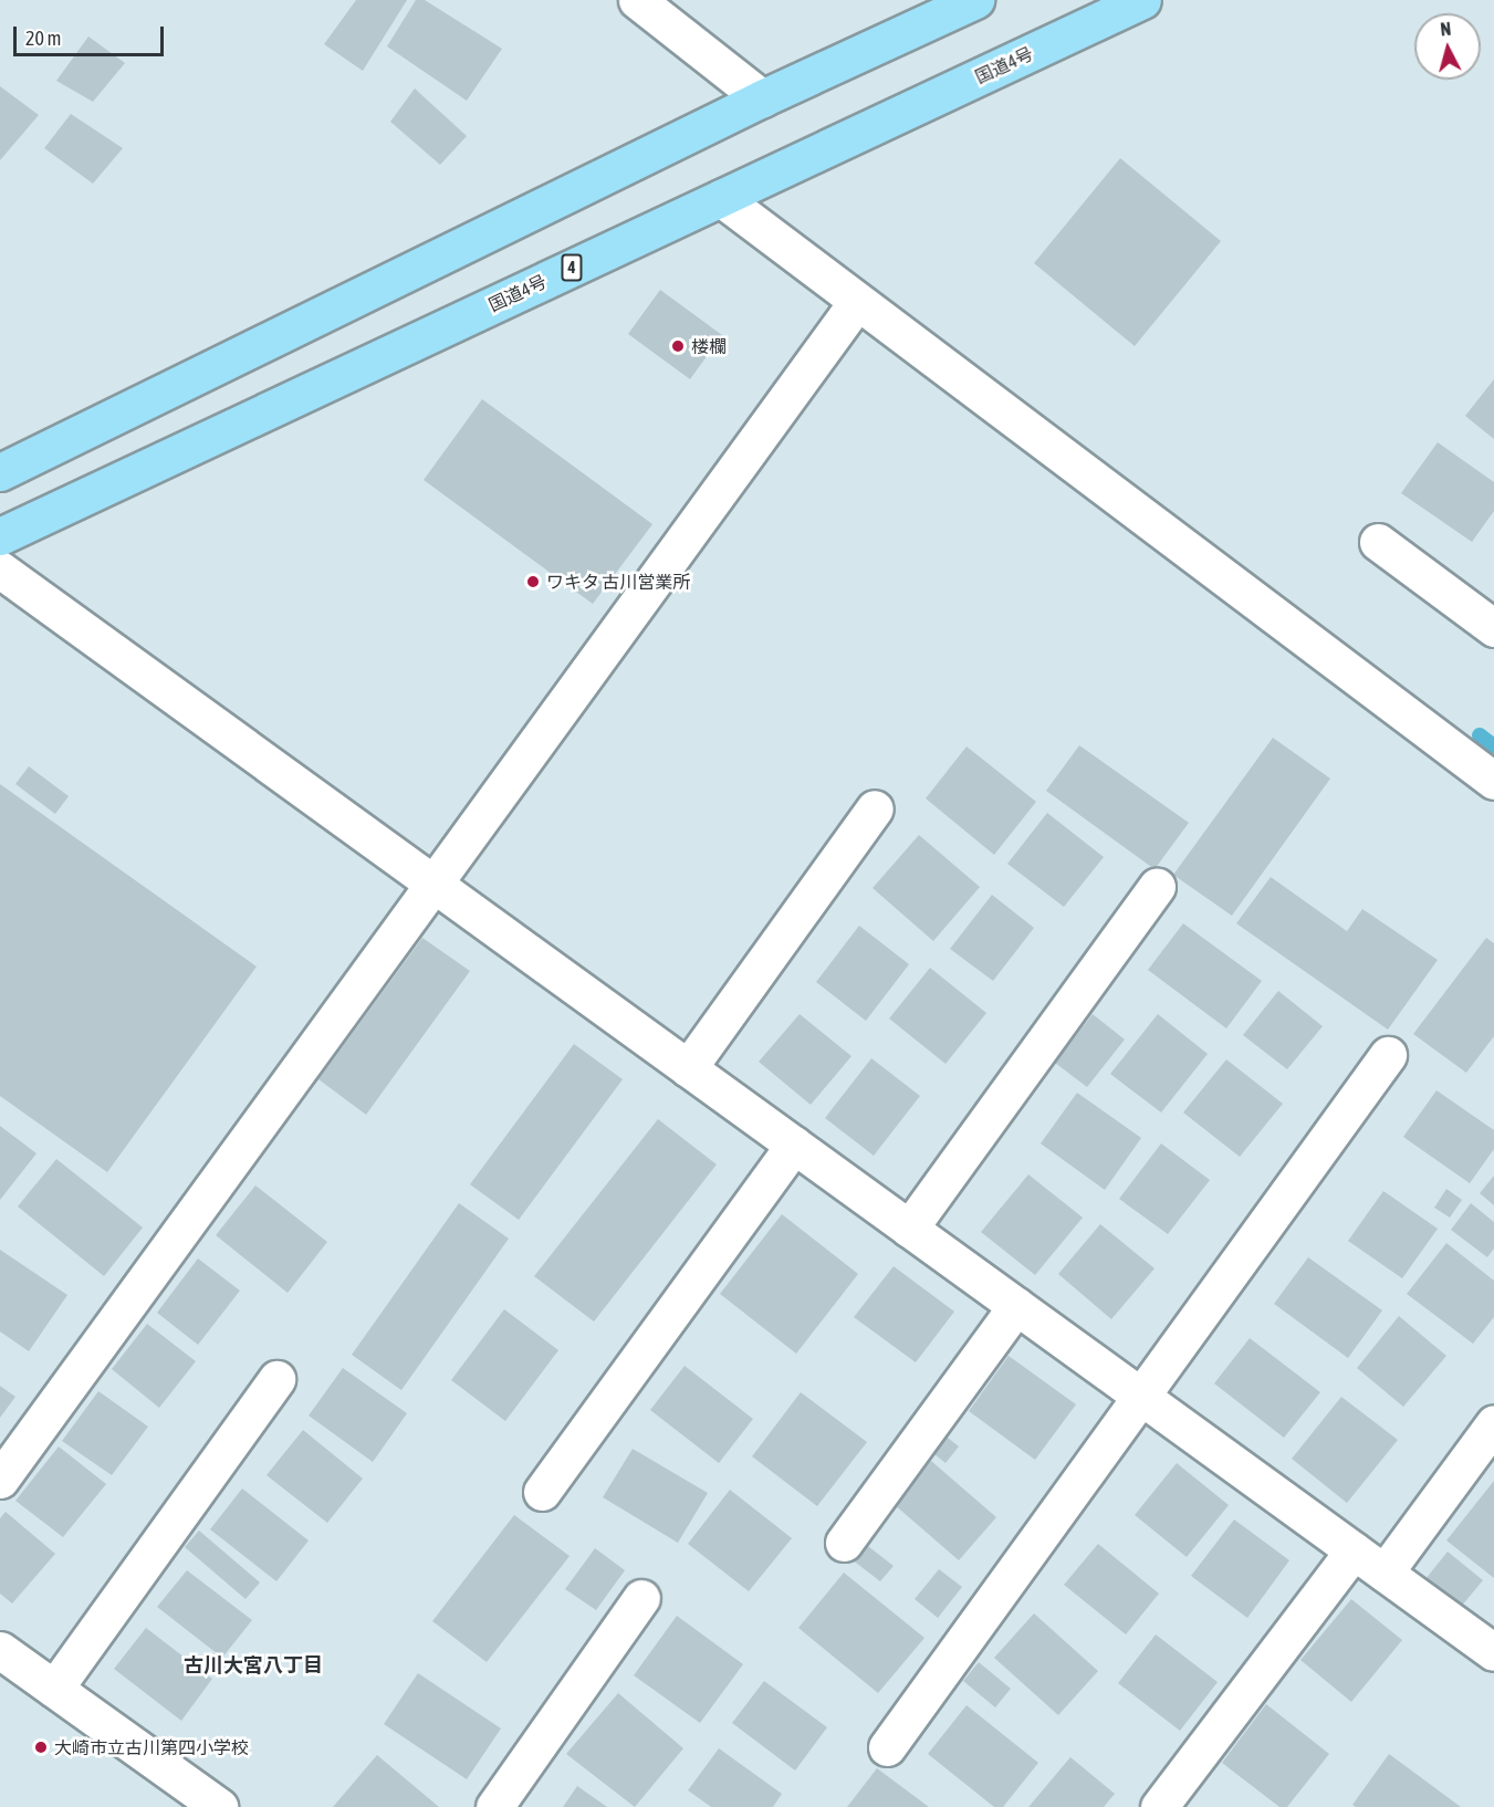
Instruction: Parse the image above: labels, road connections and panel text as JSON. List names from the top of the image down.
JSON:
{
  "streets": {
    "highway": ["国道4号", "4"]
  },
  "districts": ["古川大宮八丁目"],
  "places": ["楼欄", "ワキタ 古川営業所", "大崎市立古川第四小学校"],
  "scale_bar": "20 m",
  "north": "top"
}
